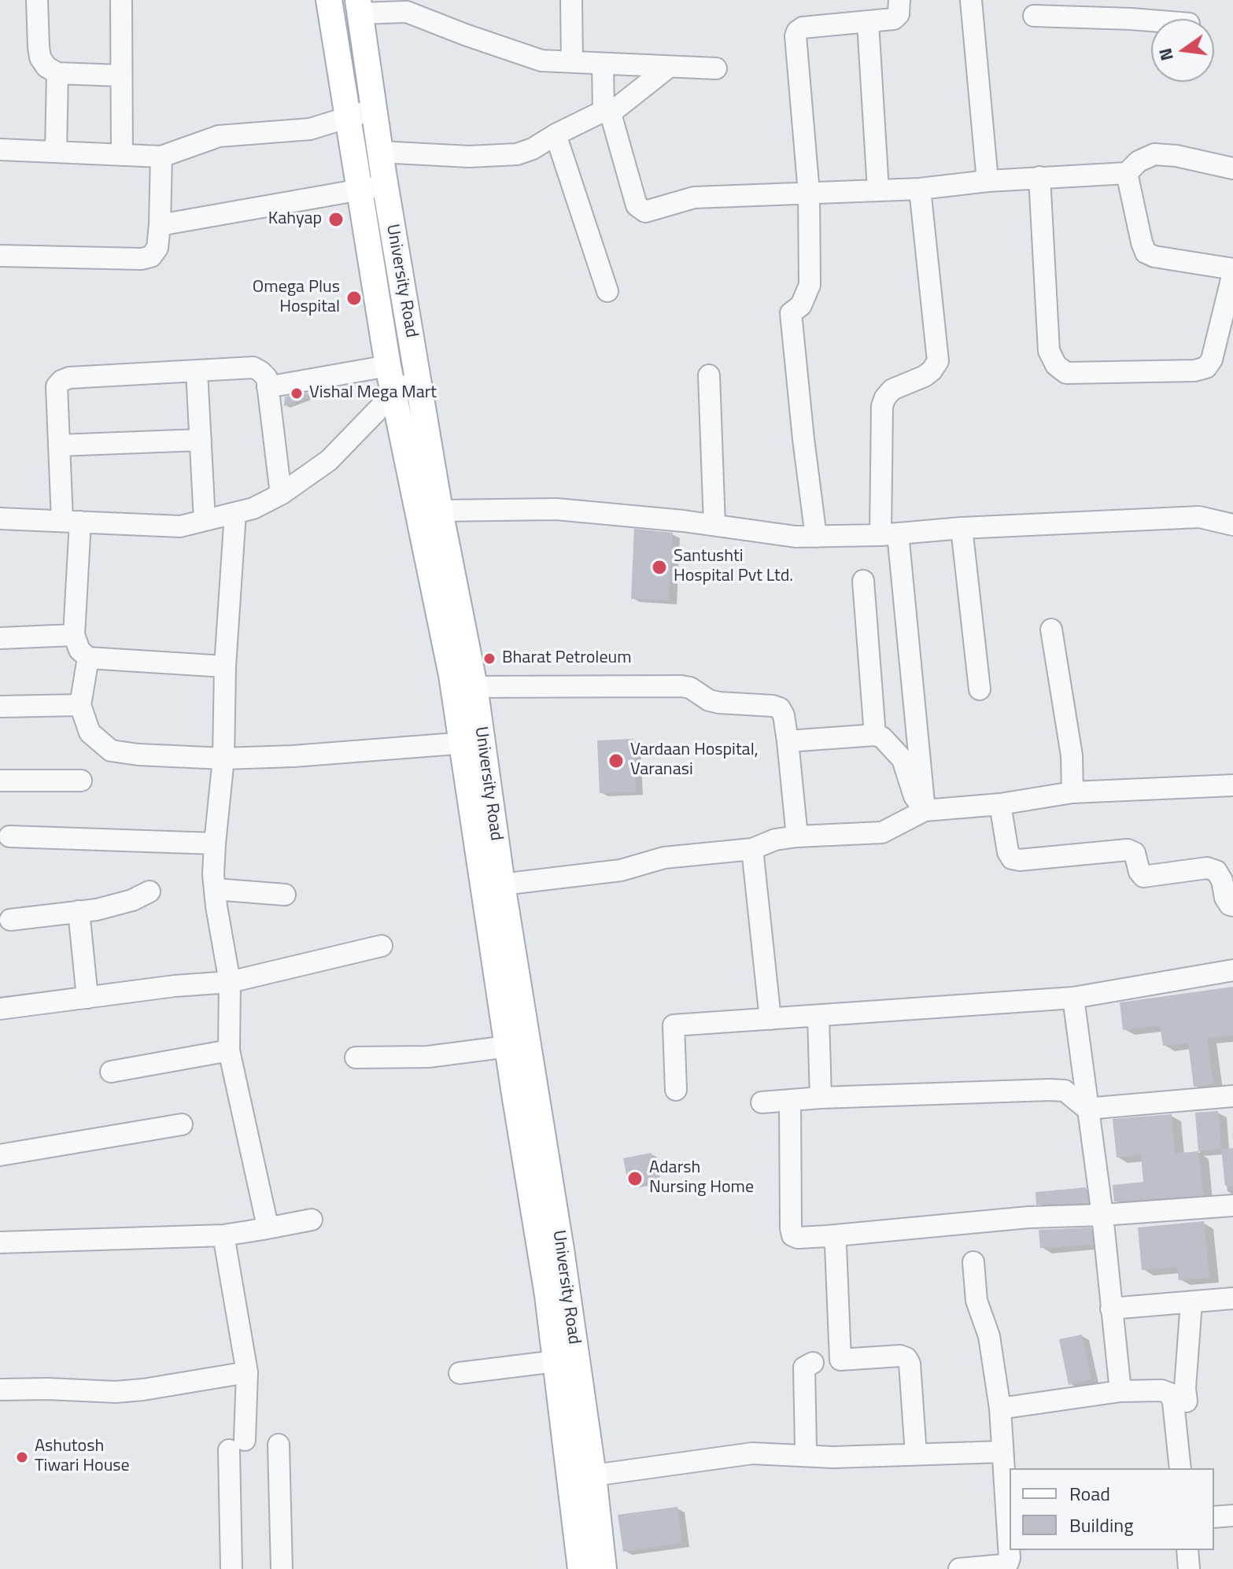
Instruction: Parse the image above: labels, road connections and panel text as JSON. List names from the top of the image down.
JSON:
{
  "streets": {
    "main road": ["University Road"]
  },
  "places": [
    "Kahyap",
    "Omega Plus Hospital",
    "Vishal Mega Mart",
    "Santushti Hospital Pvt Ltd.",
    "Bharat Petroleum",
    "Vardaan Hospital, Varanasi",
    "Adarsh Nursing Home",
    "Ashutosh Tiwari House"
  ],
  "legend": ["Road", "Building"],
  "north": "left"
}
